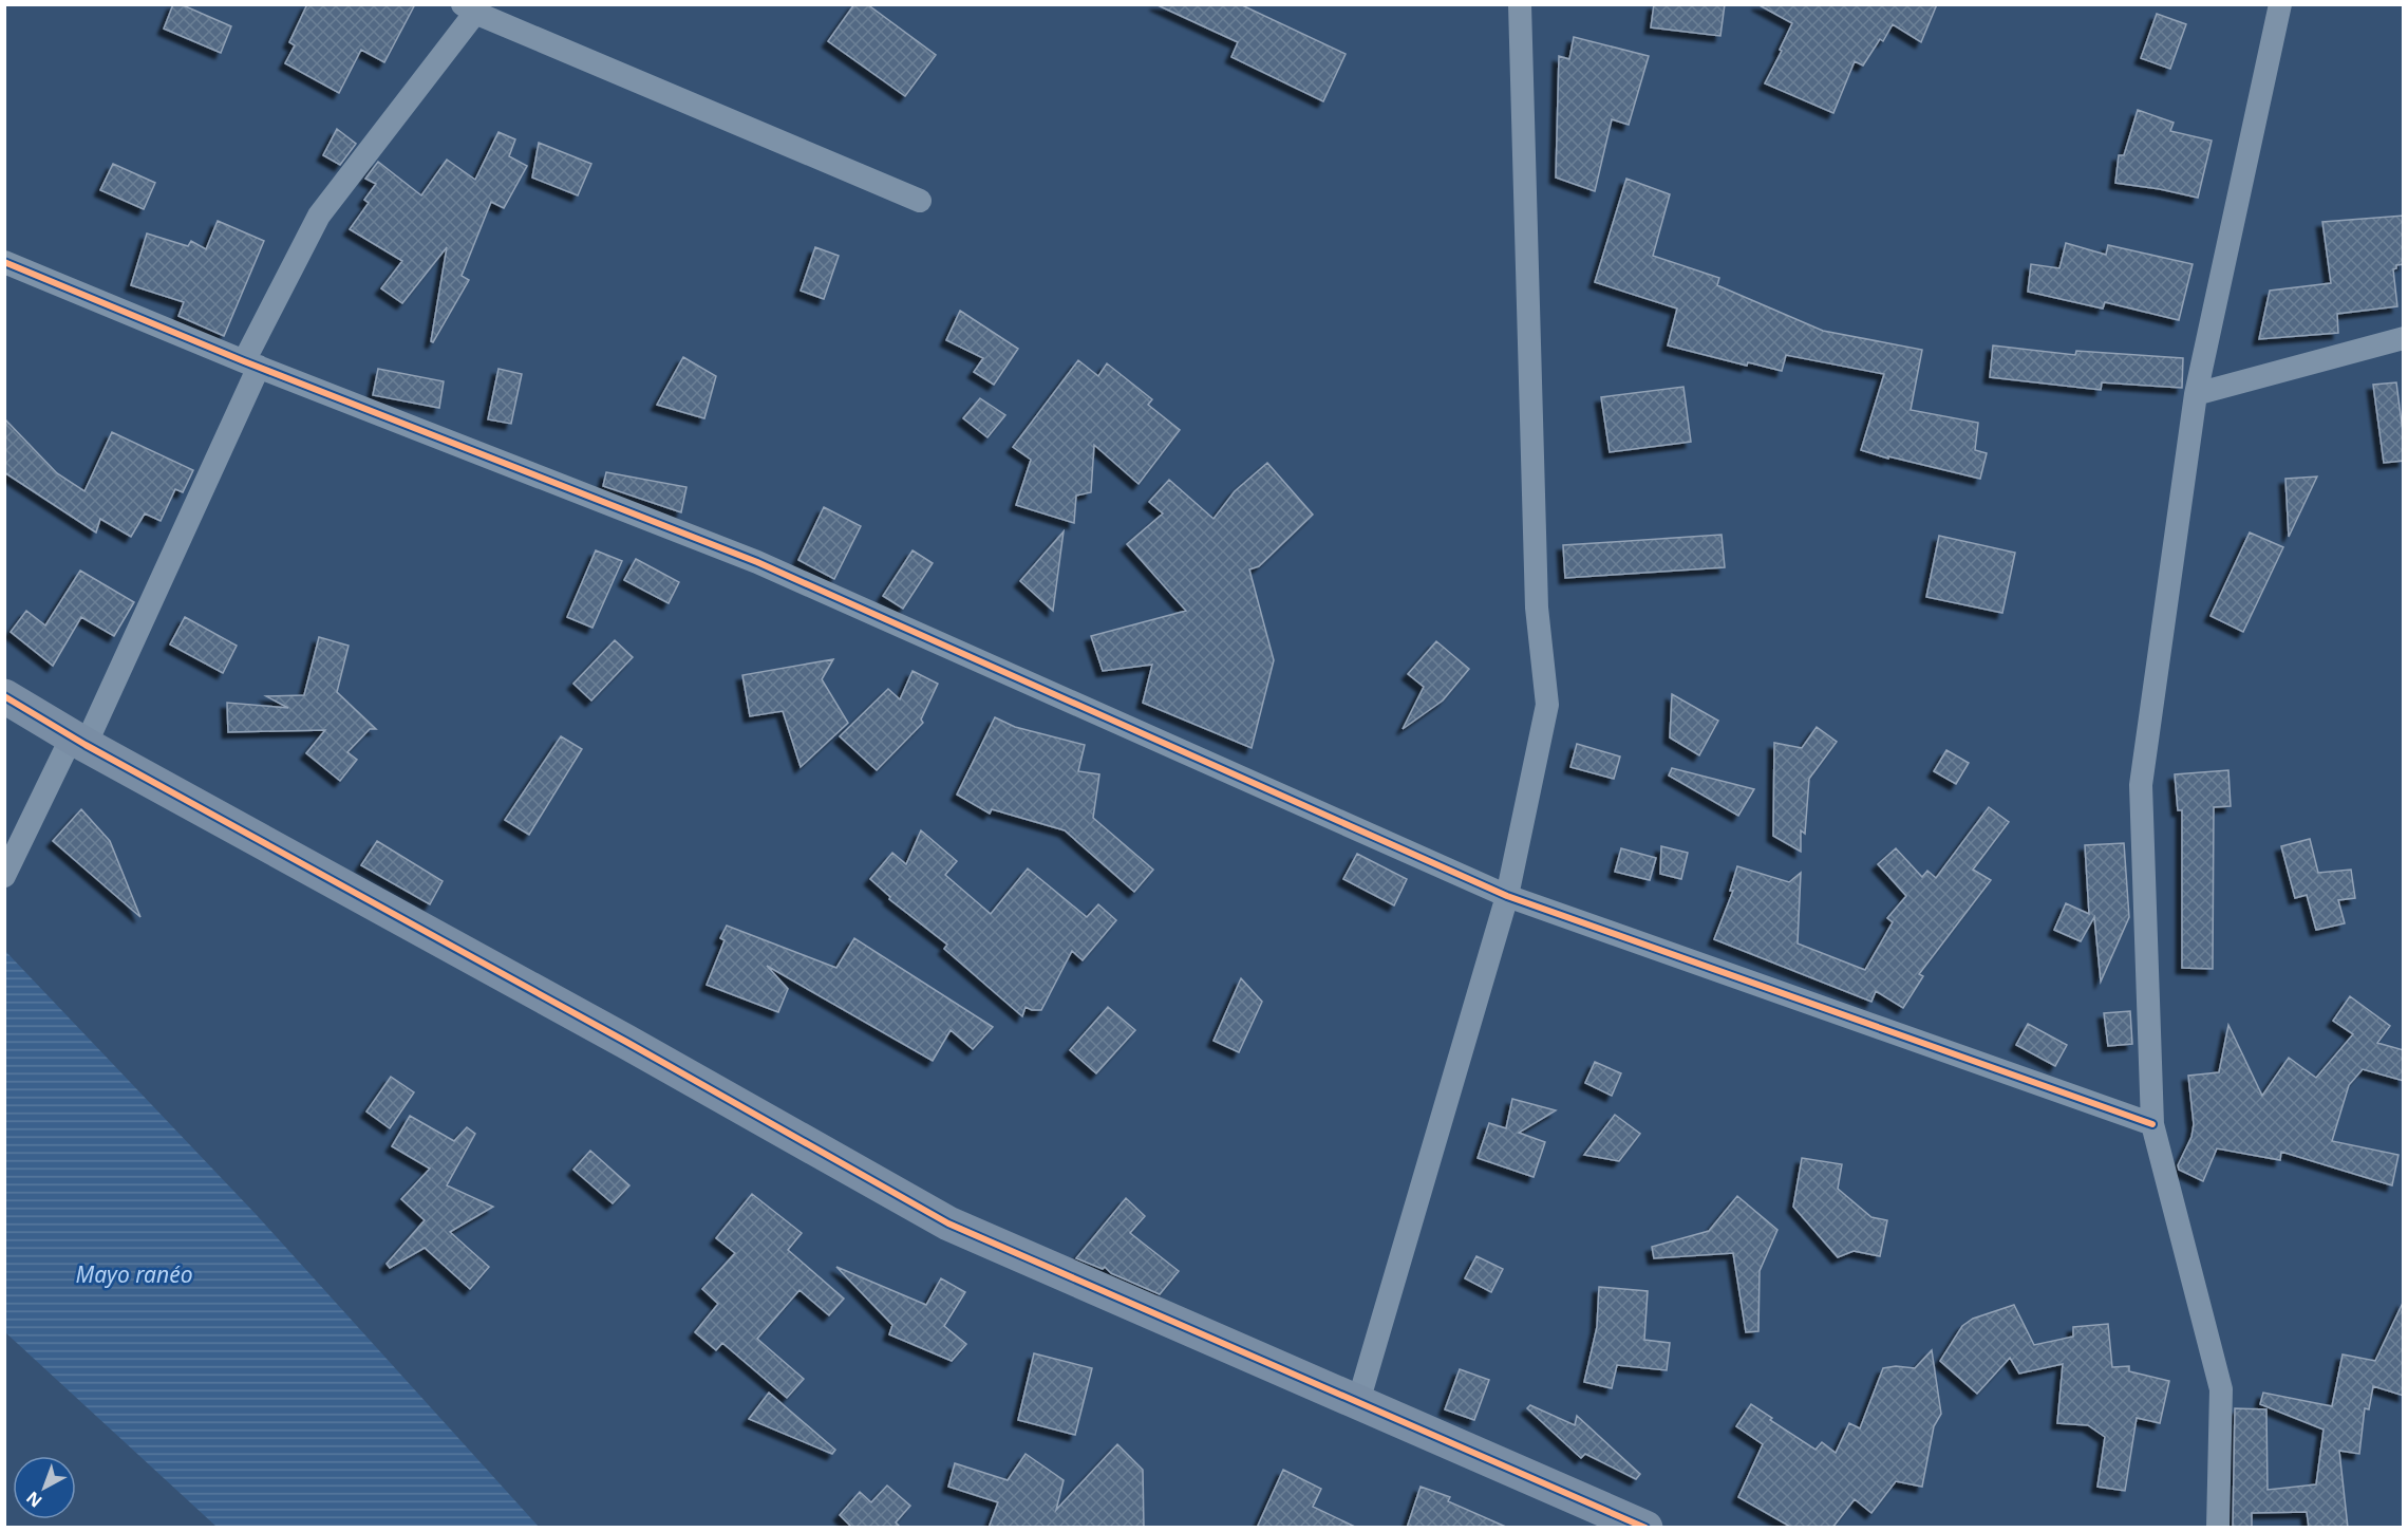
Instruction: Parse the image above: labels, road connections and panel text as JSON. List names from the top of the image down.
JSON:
{
  "water": ["Mayo ranéo"],
  "north": "bottom left"
}
